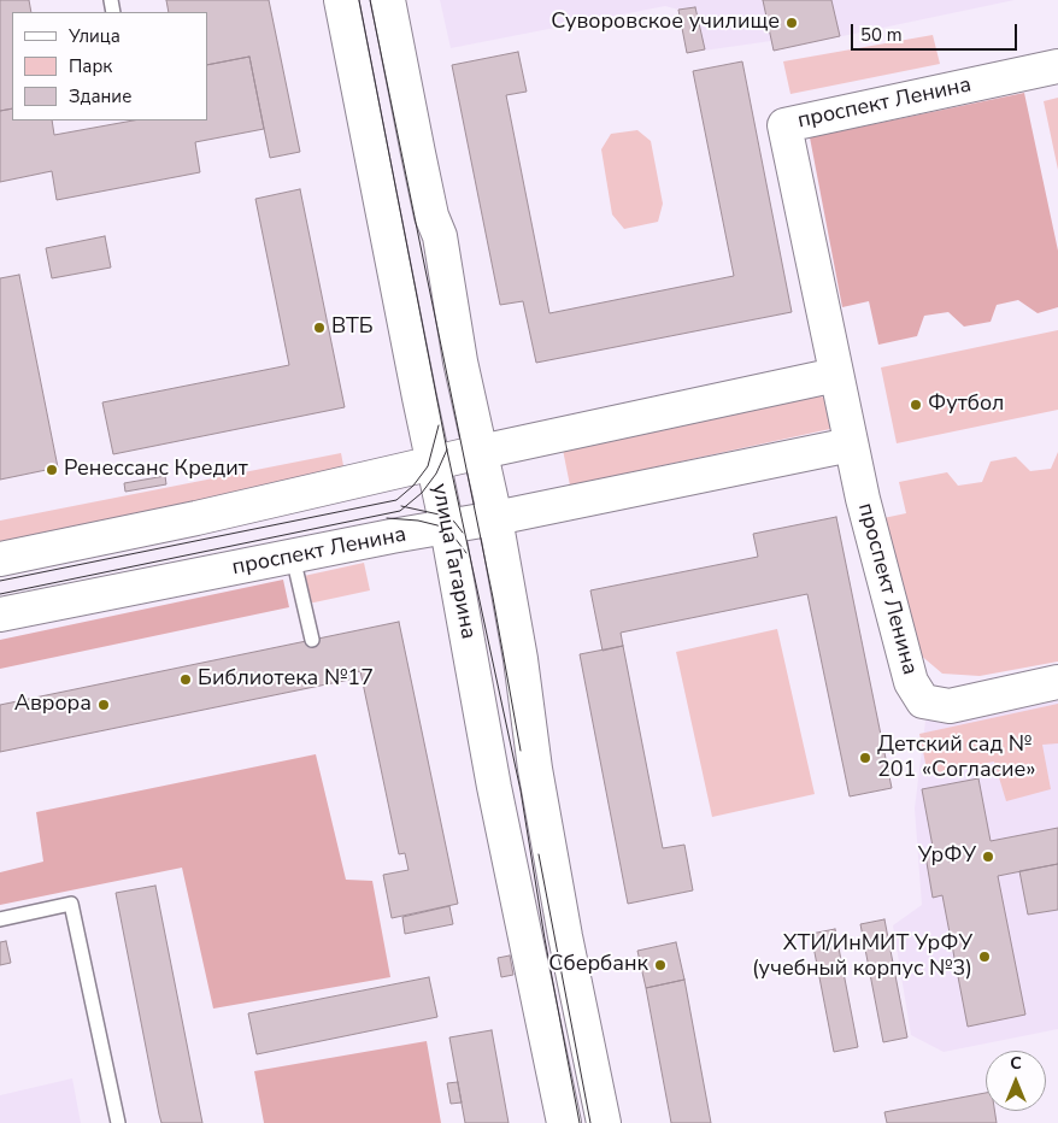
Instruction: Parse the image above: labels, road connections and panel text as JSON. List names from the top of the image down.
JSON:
{
  "streets": {
    "main road": ["проспект Ленина", "улица Гагарина"]
  },
  "crossings": [
    ["проспект Ленина", "улица Гагарина"]
  ],
  "places": [
    "Суворовское училище",
    "ВТБ",
    "Футбол",
    "Ренессанс Кредит",
    "Библиотека №17",
    "Аврора",
    "Детский сад № 201 «Согласие»",
    "УрФУ",
    "ХТИ/ИнМИТ УрФУ (учебный корпус №3)",
    "Сбербанк"
  ],
  "legend": ["Улица", "Парк", "Здание"],
  "scale_bar": "50 m",
  "north": "top"
}
